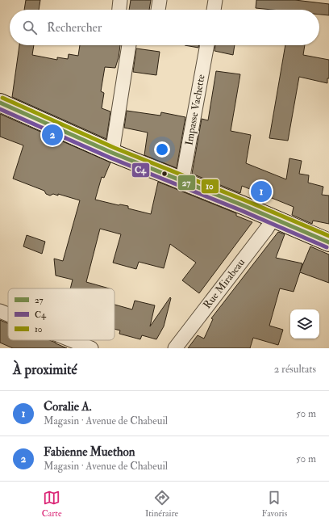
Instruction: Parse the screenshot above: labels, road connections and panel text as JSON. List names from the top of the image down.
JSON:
{
  "streets": {
    "street": ["Impasse Vachette", "Rue Mirabeau"]
  },
  "lines": ["transit line 10", "transit line 27", "transit line C4"],
  "legend": ["27", "C4", "10"],
  "page": {
    "search": "Rechercher",
    "pins": ["2", "1"],
    "heading": ["À proximité", "2 résultats"],
    "list": [
      {
        "mark": "1",
        "name": "Coralie A.",
        "note": "Magasin · Avenue de Chabeuil",
        "value": "50 m"
      },
      {
        "mark": "2",
        "name": "Fabienne Muethon",
        "note": "Magasin · Avenue de Chabeuil",
        "value": "50 m"
      }
    ],
    "nav": ["Carte", "Itinéraire", "Favoris"]
  }
}
